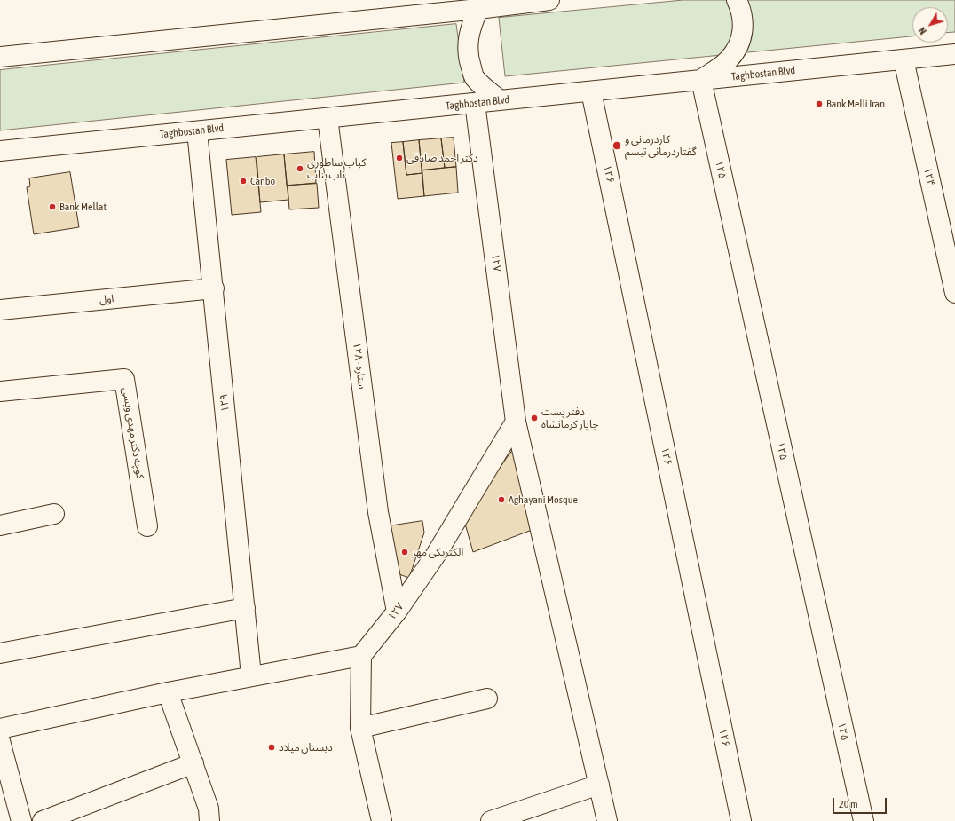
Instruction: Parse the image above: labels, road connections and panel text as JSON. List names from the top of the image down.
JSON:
{
  "streets": {
    "street": [
      "Taghbostan Blvd",
      "۱۲۵",
      "۱۲۶",
      "۱۲۴",
      "۱۲۷",
      "اول",
      "۱۲۸ - ستاره",
      "۱۲۹",
      "کوچه دکتر مهدی ویسی"
    ]
  },
  "crossings": [
    ["Taghbostan Blvd", "۱۲۵"],
    ["Taghbostan Blvd", "۱۲۶"],
    ["Taghbostan Blvd", "۱۲۴"],
    ["Taghbostan Blvd", "۱۲۷"],
    ["Taghbostan Blvd", "۱۲۸ - ستاره"],
    ["Taghbostan Blvd", "۱۲۹"],
    ["۱۲۷", "۱۲۸ - ستاره"],
    ["اول", "۱۲۹"]
  ],
  "places": [
    "Bank Melli Iran",
    "کاردرمانی و گفتاردرمانی تبسم",
    "دکتر احمد صادقی",
    "کباب ساطوری ناب بناب",
    "Canbo",
    "Bank Mellat",
    "دفتر پست چاپار کرمانشاه",
    "Aghayani Mosque",
    "الکتریکی مهر",
    "دبستان میلاد"
  ],
  "scale_bar": "20 m",
  "north": "bottom left"
}
